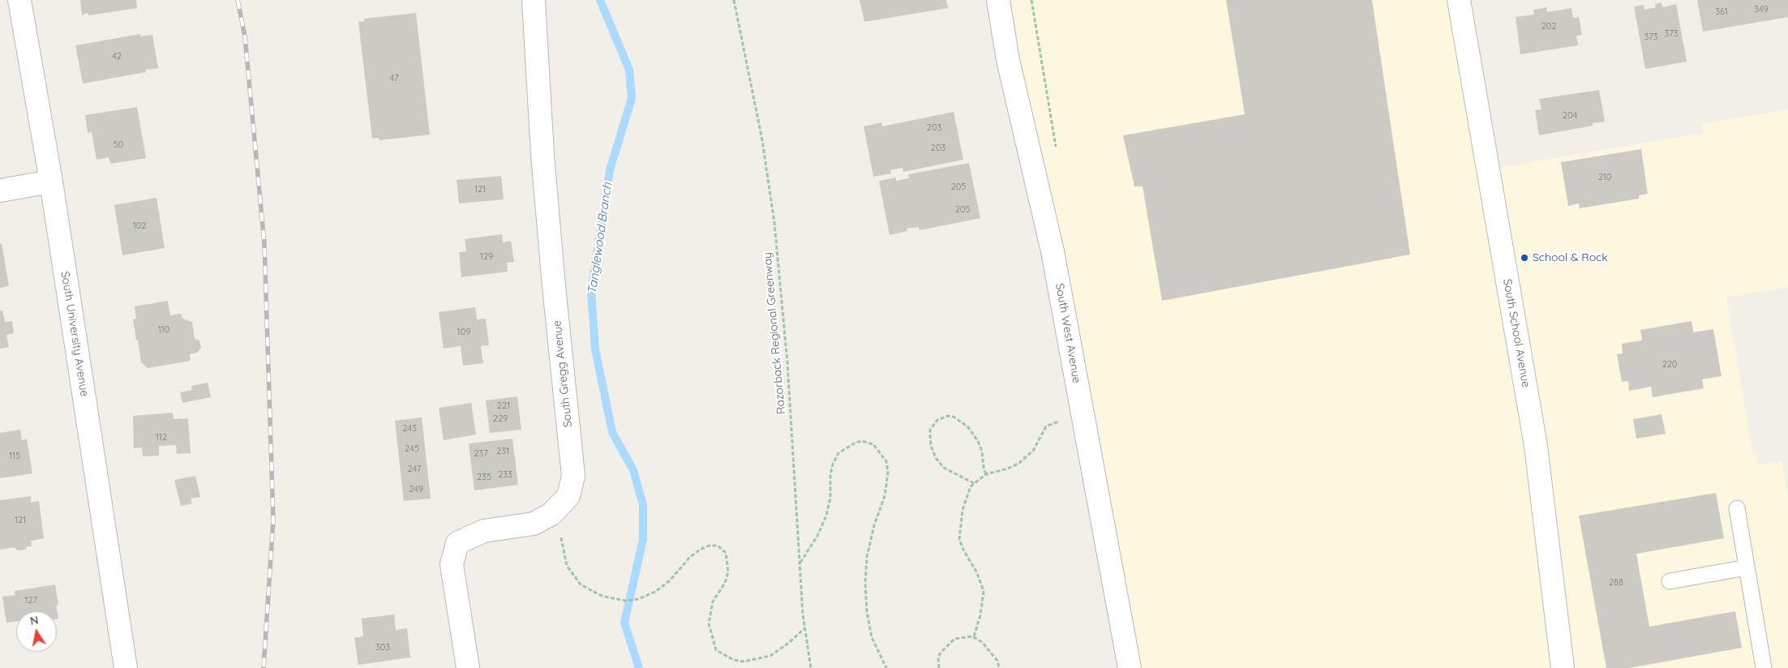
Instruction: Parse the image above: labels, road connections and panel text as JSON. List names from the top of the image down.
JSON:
{
  "streets": {
    "street": [
      "South West Avenue",
      "South School Avenue",
      "South University Avenue",
      "South Gregg Avenue"
    ],
    "path": ["Razorback Regional Greenway"]
  },
  "water": ["Tanglewood Branch"],
  "places": ["School & Rock"],
  "house_numbers": [
    "349",
    "361",
    "202",
    "373",
    "373",
    "42",
    "47",
    "204",
    "203",
    "50",
    "203",
    "210",
    "205",
    "121",
    "205",
    "102",
    "129",
    "110",
    "109",
    "220",
    "221",
    "229",
    "243",
    "112",
    "245",
    "231",
    "237",
    "115",
    "247",
    "233",
    "235",
    "249",
    "121",
    "288",
    "127",
    "303"
  ],
  "north": "top"
}
